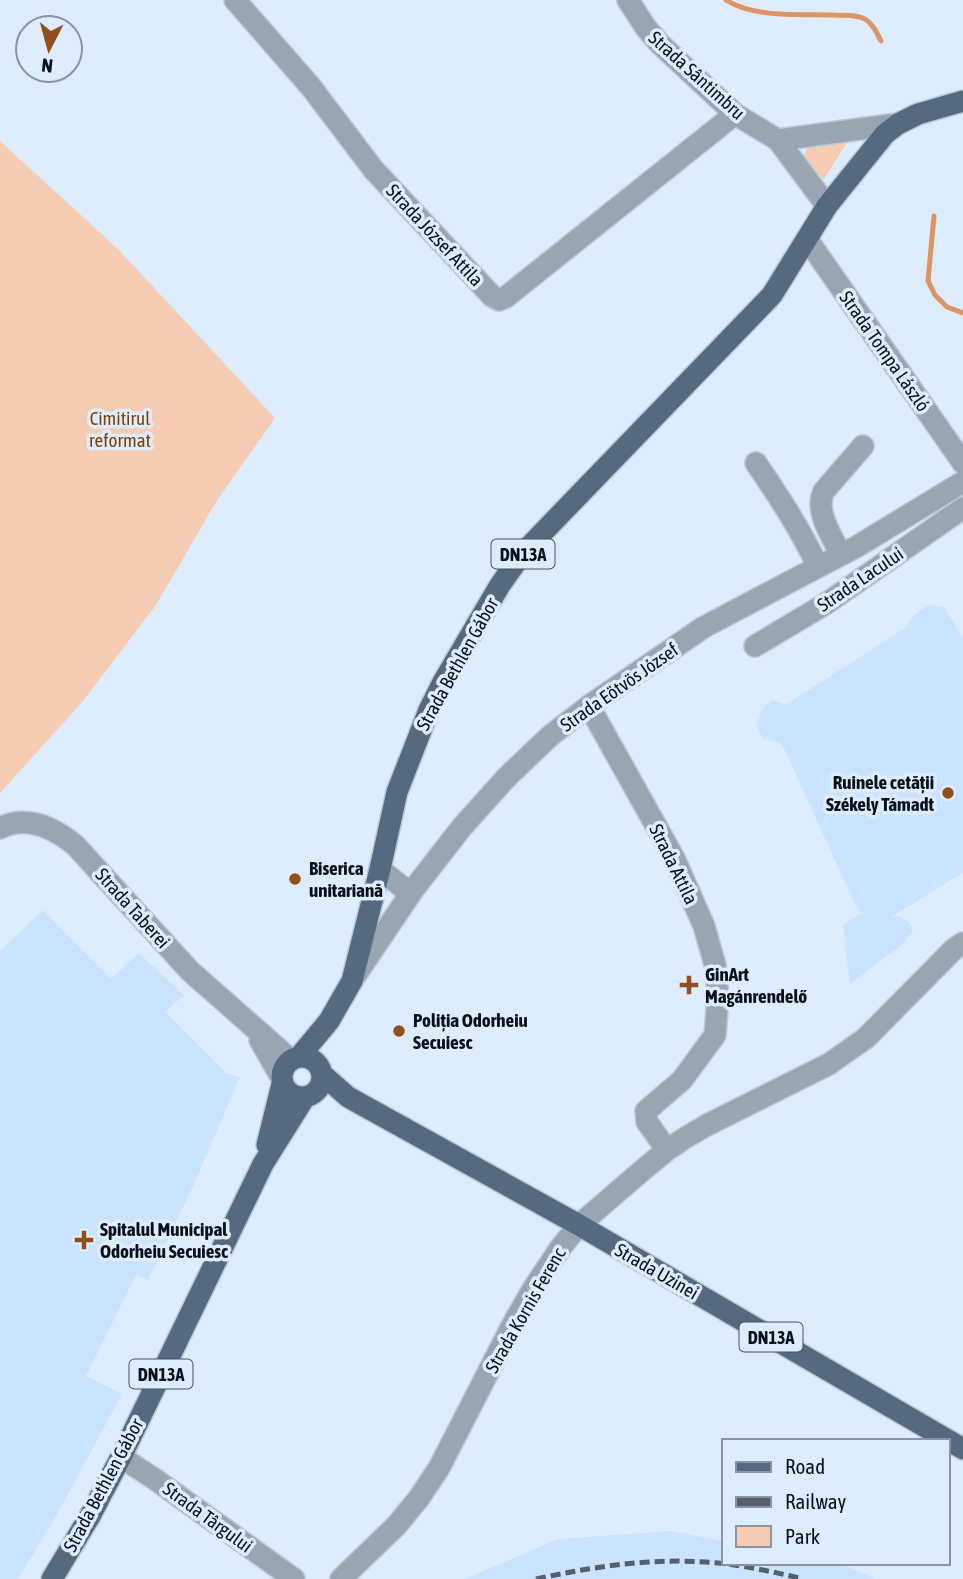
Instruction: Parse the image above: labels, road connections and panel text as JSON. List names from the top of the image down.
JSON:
{
  "streets": {
    "main road": ["DN13A", "Strada Bethlen Gábor", "Strada Uzinei"],
    "street": [
      "Strada Sântimbru",
      "Strada József Attila",
      "Strada Tompa László",
      "Strada Lacului",
      "Strada Eötvös József",
      "Strada Attila",
      "Strada Taberei",
      "Strada Kornis Ferenc",
      "Strada Târgului"
    ]
  },
  "crossings": [
    ["Strada Sântimbru", "Strada József Attila"],
    ["Strada Tompa László", "Strada Bethlen Gábor"],
    ["DN13A", "Strada Bethlen Gábor"],
    ["DN13A", "Strada Taberei"],
    ["DN13A", "Strada Uzinei"],
    ["Strada Bethlen Gábor", "Strada Eötvös József"],
    ["Strada Bethlen Gábor", "Strada Târgului"],
    ["Strada Eötvös József", "Strada Attila"],
    ["Strada Attila", "Strada Kornis Ferenc"],
    ["Strada Uzinei", "Strada Kornis Ferenc"]
  ],
  "parks": ["Cimitirul reformat"],
  "places": {
    "other": ["Ruinele cetății Székely Támadt", "Biserica unitariană", "Poliția Odorheiu Secuiesc"],
    "health": ["GinArt Magánrendelő", "Spitalul Municipal Odorheiu Secuiesc"]
  },
  "legend": ["Road", "Railway", "Park"],
  "north": "bottom"
}
